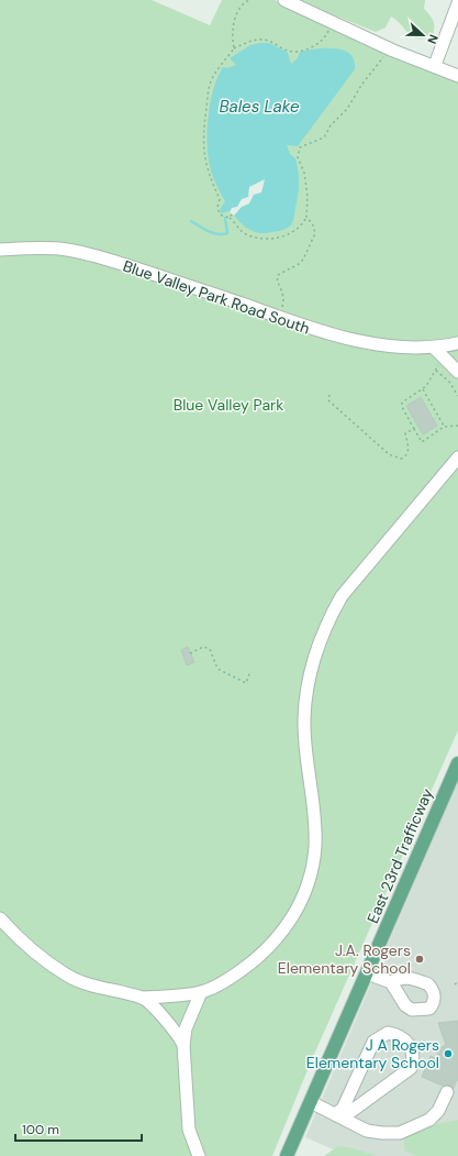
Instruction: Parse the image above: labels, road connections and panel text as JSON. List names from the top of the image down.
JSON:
{
  "streets": {
    "main road": ["East 23rd Trafficway"],
    "street": ["Blue Valley Park Road South"]
  },
  "water": ["Bales Lake"],
  "parks": ["Blue Valley Park"],
  "places": ["J.A. Rogers Elementary School", "J A Rogers Elementary School"],
  "scale_bar": "100 m",
  "north": "right"
}
